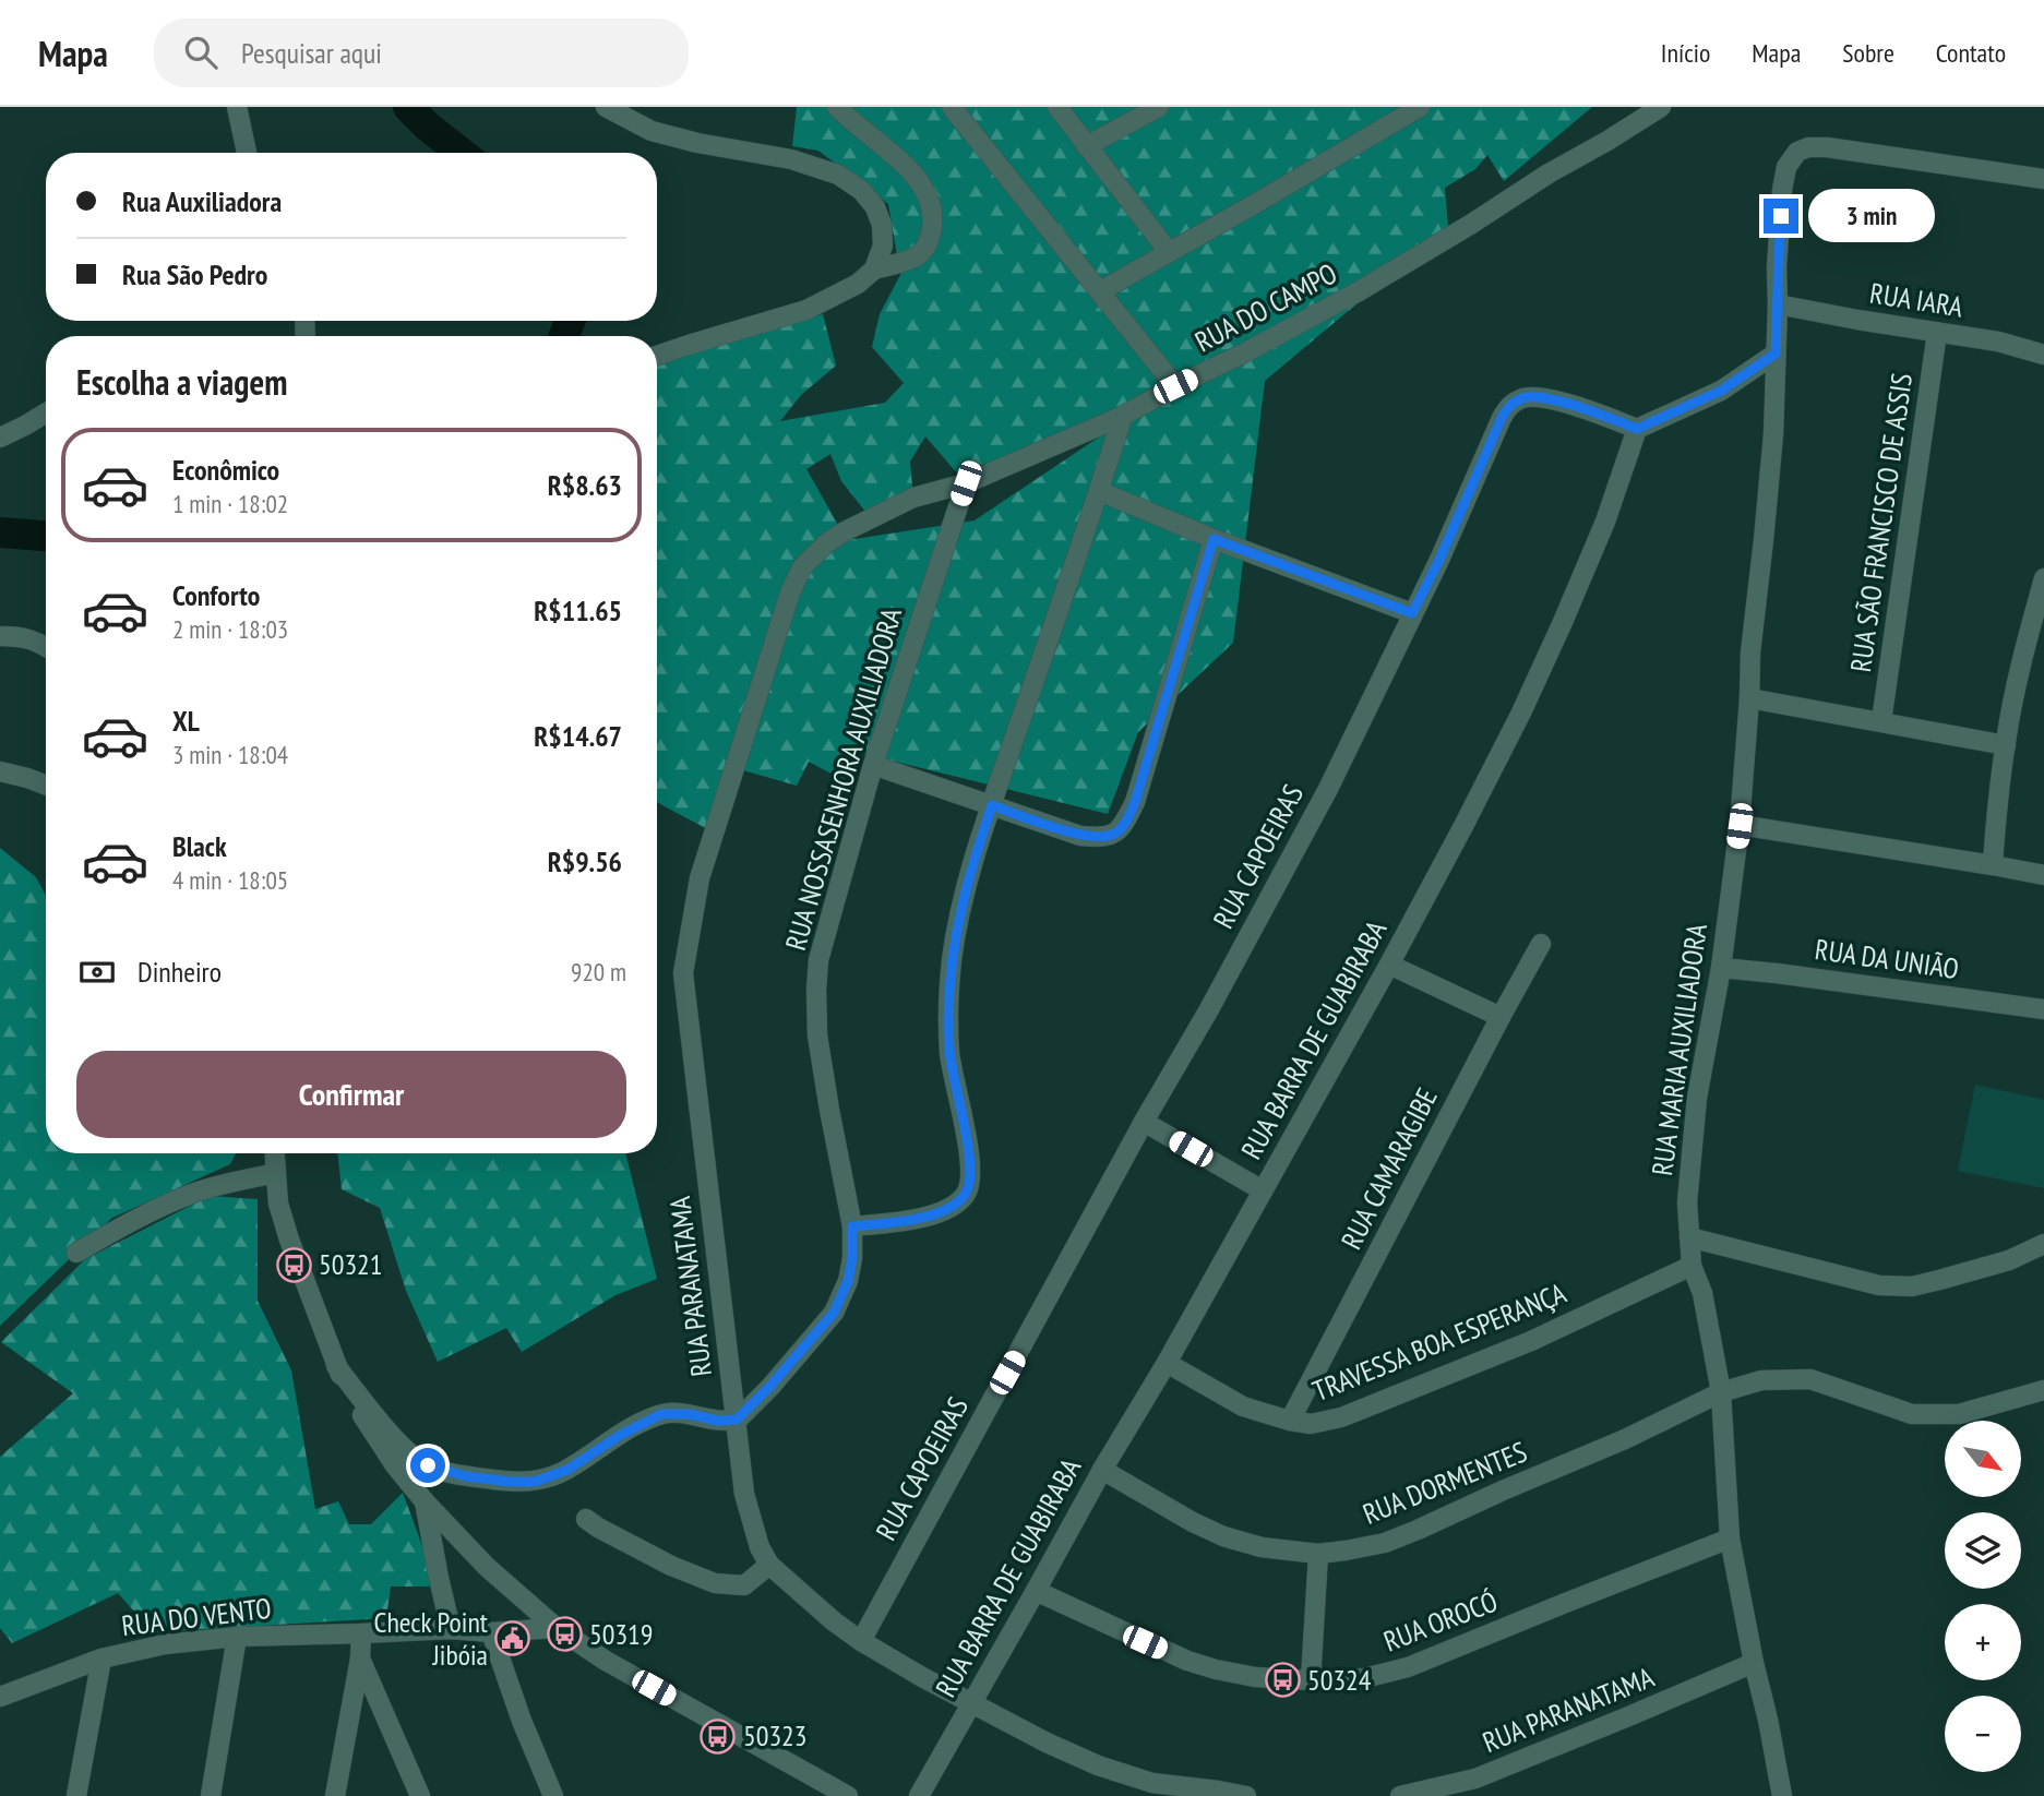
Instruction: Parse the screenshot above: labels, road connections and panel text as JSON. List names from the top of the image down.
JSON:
{
  "streets": {
    "street": [
      "RUA IARA",
      "RUA DO CAMPO",
      "RUA SÃO FRANCISCO DE ASSIS",
      "RUA NOSSASENHORA AUXILIADORA",
      "RUA CAPOEIRAS",
      "RUA DA UNIÃO",
      "RUA BARRA DE GUABIRABA",
      "RUA MARIA AUXILIADORA",
      "RUA CAMARAGIBE",
      "RUA PARANATAMA",
      "TRAVESSA BOA ESPERANÇA",
      "RUA DORMENTES",
      "RUA DO VENTO",
      "RUA OROCÓ"
    ]
  },
  "crossings": [
    ["RUA IARA", "RUA SÃO FRANCISCO DE ASSIS"],
    ["RUA IARA", "RUA MARIA AUXILIADORA"],
    ["RUA DO CAMPO", "RUA NOSSASENHORA AUXILIADORA"],
    ["RUA DO CAMPO", "RUA PARANATAMA"],
    ["RUA NOSSASENHORA AUXILIADORA", "RUA PARANATAMA"],
    ["RUA CAPOEIRAS", "RUA BARRA DE GUABIRABA"],
    ["RUA CAPOEIRAS", "RUA PARANATAMA"],
    ["RUA DA UNIÃO", "RUA MARIA AUXILIADORA"],
    ["RUA BARRA DE GUABIRABA", "RUA PARANATAMA"],
    ["RUA BARRA DE GUABIRABA", "TRAVESSA BOA ESPERANÇA"],
    ["RUA BARRA DE GUABIRABA", "RUA DORMENTES"],
    ["RUA BARRA DE GUABIRABA", "RUA OROCÓ"],
    ["RUA MARIA AUXILIADORA", "RUA PARANATAMA"],
    ["RUA MARIA AUXILIADORA", "TRAVESSA BOA ESPERANÇA"],
    ["RUA MARIA AUXILIADORA", "RUA DORMENTES"],
    ["RUA MARIA AUXILIADORA", "RUA OROCÓ"],
    ["RUA CAMARAGIBE", "TRAVESSA BOA ESPERANÇA"]
  ],
  "places": {
    "bus stop": [
      "50321",
      "50319",
      "50324",
      "50323"
    ],
    "public building": ["Check Point Jibóia"]
  },
  "north": "bottom right",
  "page": {
    "header": "Mapa",
    "search": "Pesquisar aqui",
    "nav": [
      "Início",
      "Mapa",
      "Sobre",
      "Contato"
    ],
    "banner": ["Rua Auxiliadora", "Rua São Pedro"],
    "bubble": "3 min",
    "heading": "Escolha a viagem",
    "list": [
      {
        "name": "Econômico",
        "note": "1 min · 18:02",
        "value": "R$8.63"
      },
      {
        "name": "Conforto",
        "note": "2 min · 18:03",
        "value": "R$11.65"
      },
      {
        "name": "XL",
        "note": "3 min · 18:04",
        "value": "R$14.67"
      },
      {
        "name": "Black",
        "note": "4 min · 18:05",
        "value": "R$9.56"
      }
    ],
    "pay": ["Dinheiro", "920 m"],
    "buttons": "Confirmar",
    "map_buttons": ["+", "−"]
  }
}
